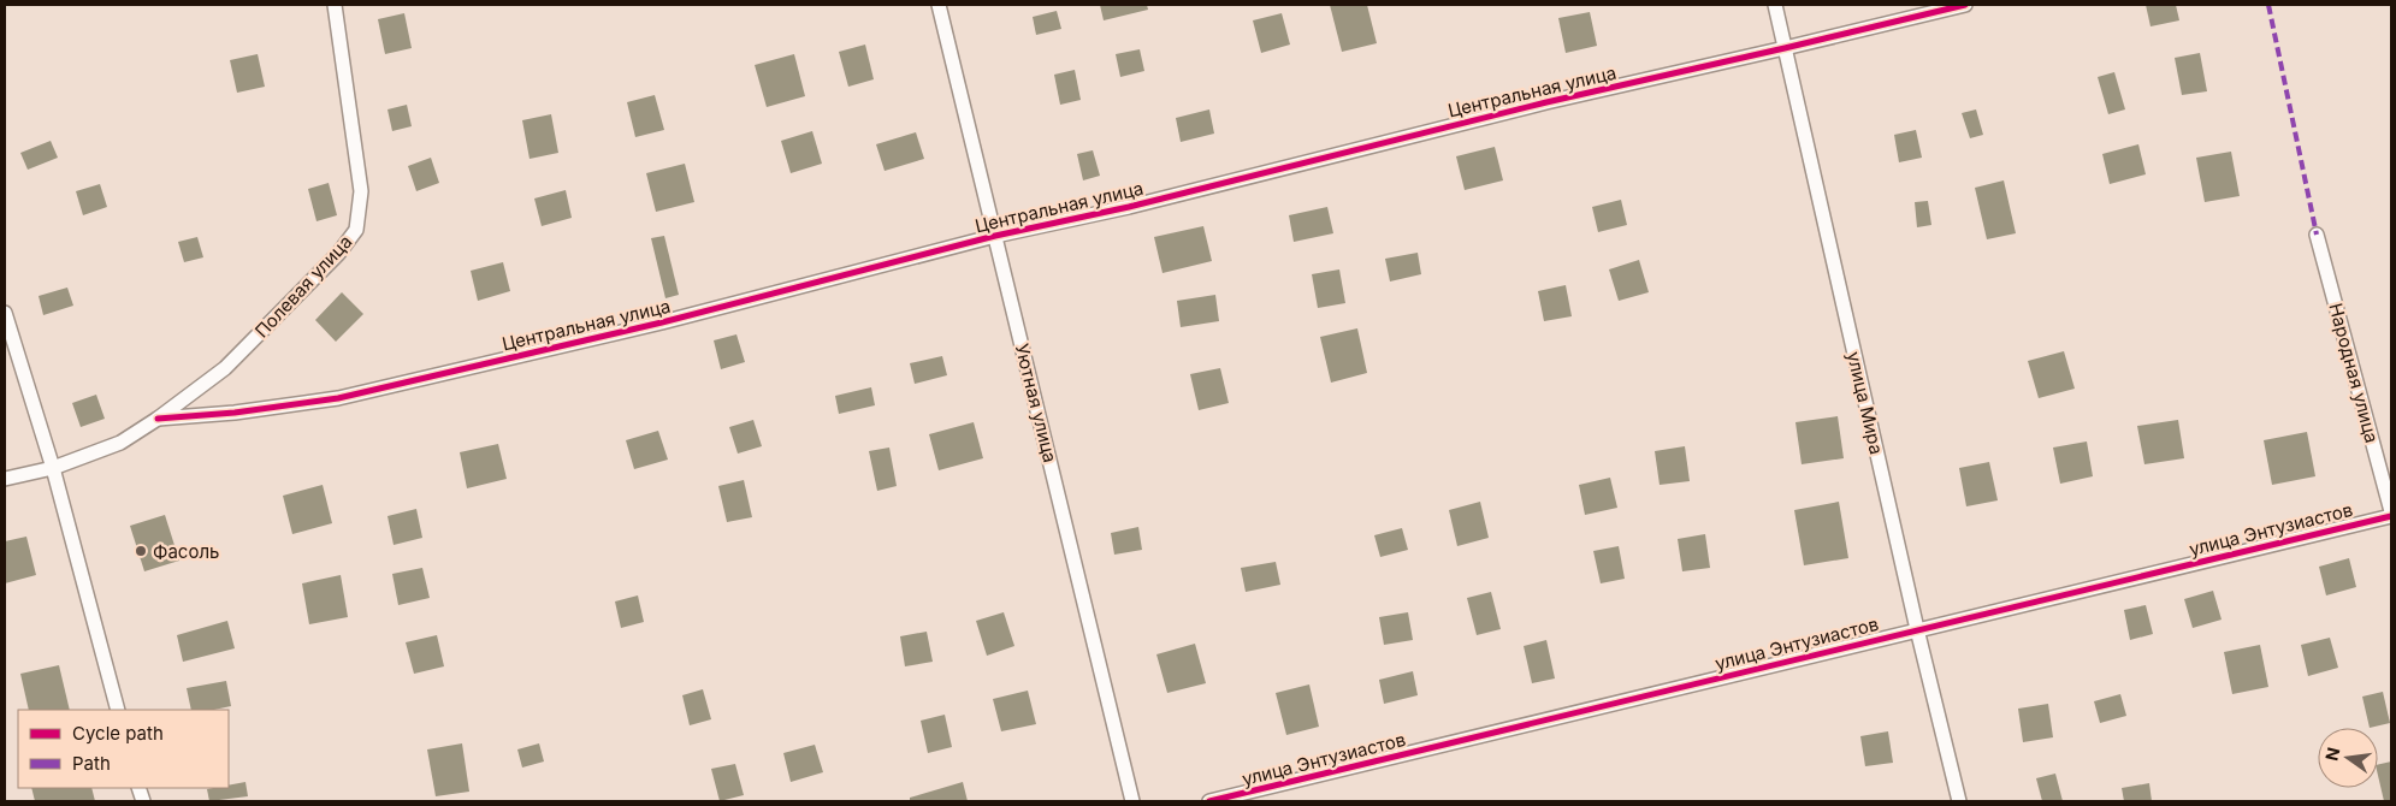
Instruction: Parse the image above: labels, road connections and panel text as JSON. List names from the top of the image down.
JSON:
{
  "streets": {
    "street": [
      "Центральная улица",
      "Полевая улица",
      "Народная улица",
      "Уютная улица",
      "улица Мира",
      "улица Энтузиастов"
    ]
  },
  "crossings": [
    ["Центральная улица", "Полевая улица"],
    ["Центральная улица", "Уютная улица"],
    ["Центральная улица", "улица Мира"],
    ["улица Мира", "улица Энтузиастов"]
  ],
  "places": ["Фасоль"],
  "legend": ["Cycle path", "Path"],
  "north": "left"
}
